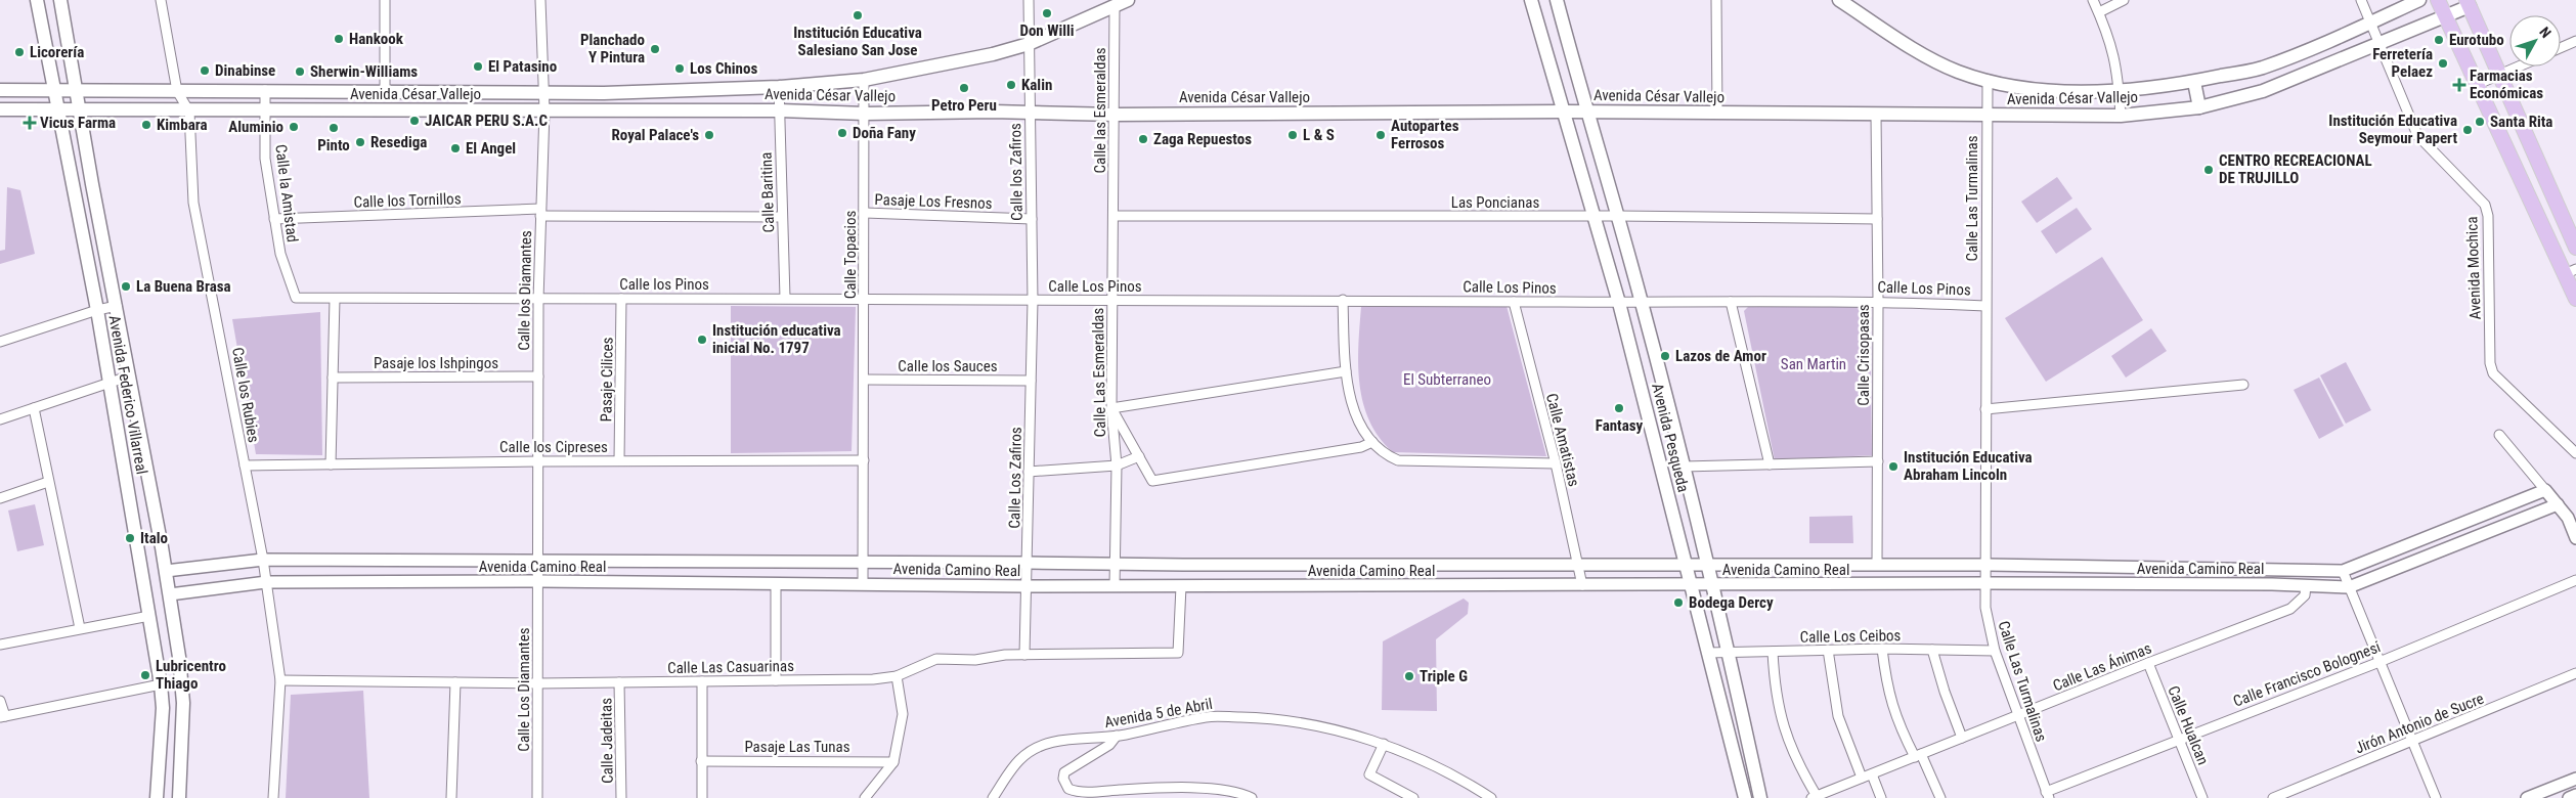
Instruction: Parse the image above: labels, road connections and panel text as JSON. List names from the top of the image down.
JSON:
{
  "streets": {
    "main road": ["Avenida César Vallejo", "Avenida Federico Villarreal", "Avenida Pesqueda"],
    "street": [
      "Calle las Esmeraldas",
      "Calle los Zafiros",
      "Calle Baritina",
      "Calle la Amistad",
      "Calle Las Turmalinas",
      "Calle los Tornillos",
      "Pasaje Los Fresnos",
      "Las Poncianas",
      "Calle Topacios",
      "Avenida Mochica",
      "Calle los Pinos",
      "Calle Los Pinos",
      "Calle los Diamantes",
      "Calle Crisopasas",
      "Pasaje los Ishpingos",
      "Calle los Sauces",
      "Calle Las Esmeraldas",
      "Pasaje Cilices",
      "Calle los Rubies",
      "Calle Amatistas",
      "Calle los Cipreses",
      "Calle Los Zafiros",
      "Avenida Camino Real",
      "Calle Los Ceibos",
      "Calle Las Casuarinas",
      "Calle Las Ánimas",
      "Calle Francisco Bolognesi",
      "Calle Los Diamantes",
      "Avenida 5 de Abril",
      "Jirón Antonio de Sucre",
      "Calle Hualcan",
      "Calle Jadeitas",
      "Pasaje Las Tunas"
    ]
  },
  "crossings": [
    ["Avenida César Vallejo", "Calle las Esmeraldas"],
    ["Avenida César Vallejo", "Calle los Zafiros"],
    ["Avenida César Vallejo", "Calle Baritina"],
    ["Avenida César Vallejo", "Calle la Amistad"],
    ["Avenida César Vallejo", "Calle Las Turmalinas"],
    ["Avenida César Vallejo", "Calle Topacios"],
    ["Avenida César Vallejo", "Avenida Mochica"],
    ["Avenida César Vallejo", "Calle los Diamantes"],
    ["Avenida César Vallejo", "Calle Crisopasas"],
    ["Avenida César Vallejo", "Avenida Federico Villarreal"],
    ["Avenida César Vallejo", "Calle los Rubies"],
    ["Avenida César Vallejo", "Avenida Pesqueda"],
    ["Calle las Esmeraldas", "Las Poncianas"],
    ["Calle las Esmeraldas", "Calle Las Esmeraldas"],
    ["Calle los Zafiros", "Pasaje Los Fresnos"],
    ["Calle los Zafiros", "Calle los Pinos"],
    ["Calle los Zafiros", "Calle Los Pinos"],
    ["Calle los Zafiros", "Calle Los Zafiros"],
    ["Calle Baritina", "Calle los Tornillos"],
    ["Calle Baritina", "Calle los Pinos"],
    ["Calle la Amistad", "Calle los Tornillos"],
    ["Calle la Amistad", "Calle los Pinos"],
    ["Calle Las Turmalinas", "Calle Los Pinos"],
    ["Calle Las Turmalinas", "Avenida Camino Real"],
    ["Calle Las Turmalinas", "Calle Los Ceibos"],
    ["Calle Las Turmalinas", "Calle Las Ánimas"],
    ["Calle Las Turmalinas", "Calle Francisco Bolognesi"],
    ["Calle los Tornillos", "Calle los Diamantes"],
    ["Pasaje Los Fresnos", "Calle Topacios"],
    ["Las Poncianas", "Calle Crisopasas"],
    ["Las Poncianas", "Calle Las Esmeraldas"],
    ["Las Poncianas", "Avenida Pesqueda"],
    ["Calle Topacios", "Calle los Pinos"],
    ["Calle Topacios", "Calle los Sauces"],
    ["Calle Topacios", "Calle los Cipreses"],
    ["Calle Topacios", "Avenida Camino Real"],
    ["Calle los Pinos", "Calle Los Pinos"],
    ["Calle los Pinos", "Calle los Diamantes"],
    ["Calle los Pinos", "Pasaje Cilices"],
    ["Calle los Pinos", "Calle Los Zafiros"],
    ["Calle Los Pinos", "Calle Crisopasas"],
    ["Calle Los Pinos", "Calle Las Esmeraldas"],
    ["Calle Los Pinos", "Avenida Pesqueda"],
    ["Calle Los Pinos", "Calle Amatistas"],
    ["Calle Los Pinos", "Calle Los Zafiros"],
    ["Calle los Diamantes", "Pasaje los Ishpingos"],
    ["Calle los Diamantes", "Calle los Cipreses"],
    ["Calle los Diamantes", "Avenida Camino Real"],
    ["Calle los Diamantes", "Calle Los Diamantes"],
    ["Calle Crisopasas", "Avenida Camino Real"],
    ["Calle los Sauces", "Calle Los Zafiros"],
    ["Calle Las Esmeraldas", "Avenida Camino Real"],
    ["Pasaje Cilices", "Calle los Cipreses"],
    ["Avenida Federico Villarreal", "Avenida Camino Real"],
    ["Calle los Rubies", "Calle los Cipreses"],
    ["Calle los Rubies", "Avenida Camino Real"],
    ["Calle los Rubies", "Calle Las Casuarinas"],
    ["Avenida Pesqueda", "Avenida Camino Real"],
    ["Avenida Pesqueda", "Calle Los Ceibos"],
    ["Calle Amatistas", "Avenida Camino Real"],
    ["Calle Los Zafiros", "Avenida Camino Real"],
    ["Calle Los Zafiros", "Calle Las Casuarinas"],
    ["Avenida Camino Real", "Calle Las Casuarinas"],
    ["Avenida Camino Real", "Calle Las Ánimas"],
    ["Avenida Camino Real", "Calle Los Diamantes"],
    ["Calle Las Casuarinas", "Calle Los Diamantes"],
    ["Calle Las Casuarinas", "Calle Jadeitas"],
    ["Calle Las Ánimas", "Calle Hualcan"],
    ["Calle Francisco Bolognesi", "Calle Hualcan"]
  ],
  "parks": ["San Martin", "El Subterraneo"],
  "places": {
    "other": [
      "Don Willi",
      "Institución Educativa Salesiano San Jose",
      "Hankook",
      "Eurotubo",
      "Planchado Y Pintura",
      "Licorería",
      "Ferretería Pelaez",
      "El Patasino",
      "Los Chinos",
      "Dinabinse",
      "Sherwin-Williams",
      "Kalin",
      "Petro Peru",
      "JAICAR PERU S.A.C",
      "Santa Rita",
      "Kimbara",
      "Aluminio",
      "Pinto",
      "Institución Educativa Seymour Papert",
      "Doña Fany",
      "Royal Palace's",
      "L & S",
      "Autopartes Ferrosos",
      "Zaga Repuestos",
      "Resediga",
      "El Angel",
      "CENTRO RECREACIONAL DE TRUJILLO",
      "La Buena Brasa",
      "Institución educativa inicial No. 1797",
      "Lazos de Amor",
      "Fantasy",
      "Institución Educativa Abraham Lincoln",
      "Italo",
      "Bodega Dercy",
      "Lubricentro Thiago",
      "Triple G"
    ],
    "health": ["Farmacias Económicas", "Vicus Farma"]
  },
  "north": "top right"
}
